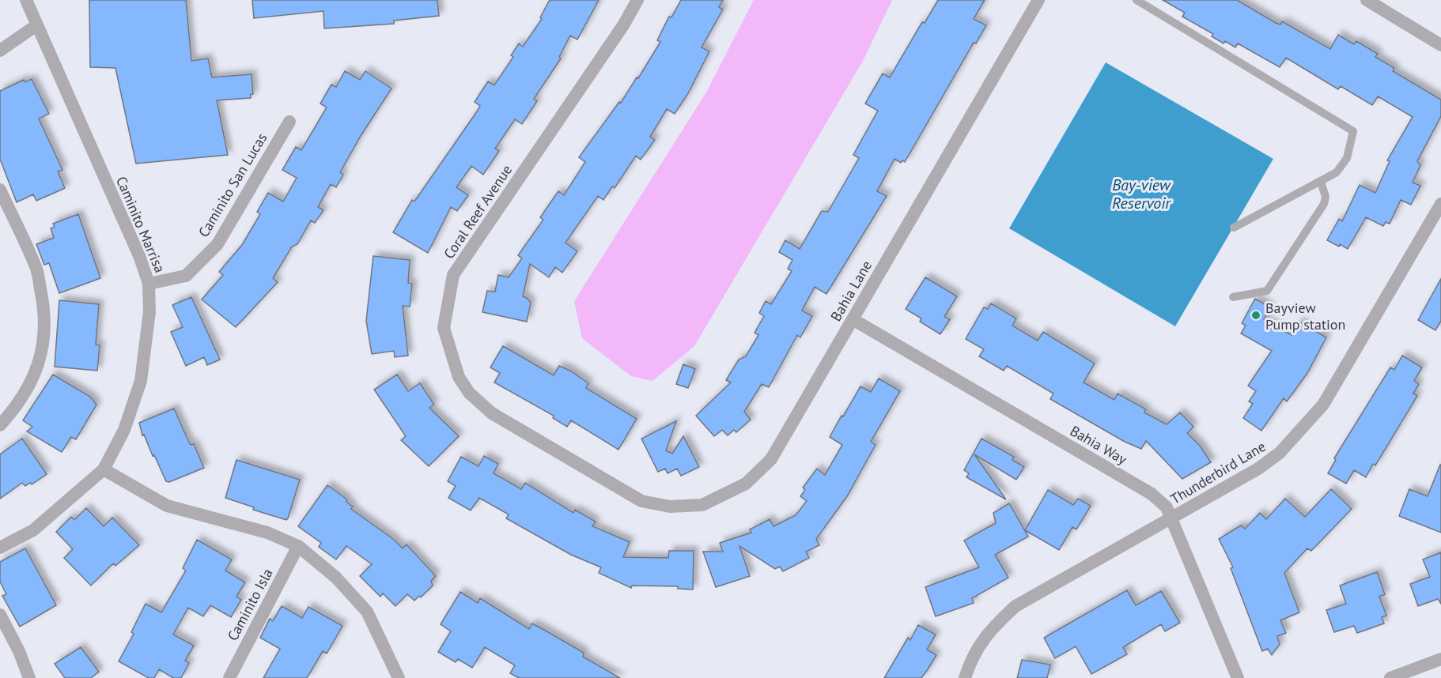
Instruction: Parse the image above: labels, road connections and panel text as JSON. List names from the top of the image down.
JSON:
{
  "streets": {
    "street": [
      "Caminito San Lucas",
      "Coral Reef Avenue",
      "Caminito Marrisa",
      "Bahia Lane",
      "Bahia Way",
      "Thunderbird Lane",
      "Caminito Isla"
    ]
  },
  "crossings": [
    ["Caminito San Lucas", "Caminito Marrisa"],
    ["Coral Reef Avenue", "Bahia Lane"],
    ["Bahia Lane", "Bahia Way"],
    ["Bahia Way", "Thunderbird Lane"]
  ],
  "water": ["Bay-view Reservoir"],
  "places": ["Bayview Pump station"]
}
